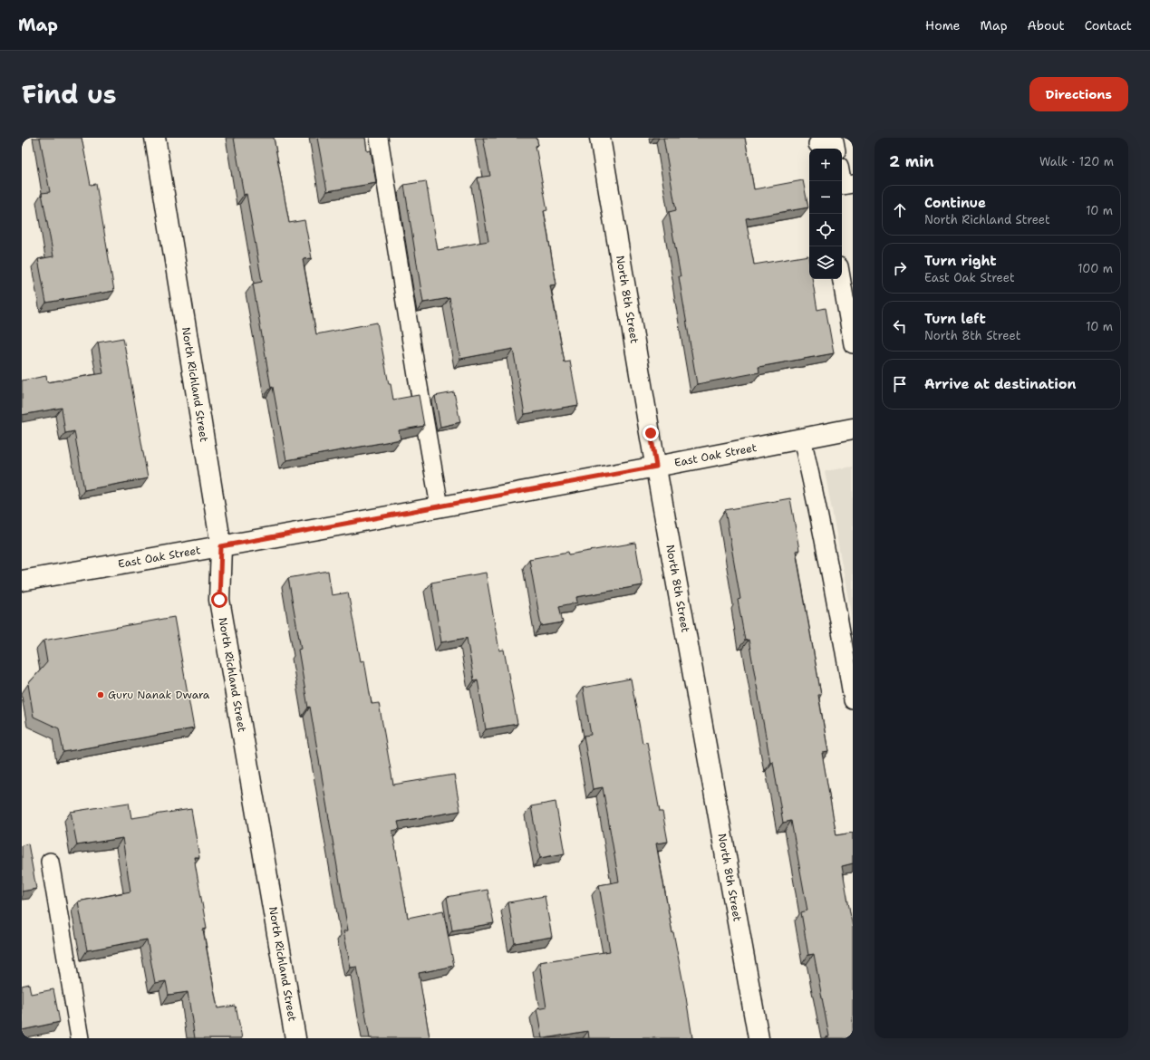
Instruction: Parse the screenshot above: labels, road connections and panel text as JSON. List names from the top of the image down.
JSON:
{
  "streets": {
    "street": ["North 8th Street", "North Richland Street", "East Oak Street"]
  },
  "crossings": [
    ["North 8th Street", "East Oak Street"],
    ["North Richland Street", "East Oak Street"]
  ],
  "places": ["Guru Nanak Dwara"],
  "page": {
    "header": "Map",
    "nav": [
      "Home",
      "Map",
      "About",
      "Contact"
    ],
    "title": "Find us",
    "buttons": "Directions",
    "heading": ["2 min", "Walk · 120 m"],
    "map_buttons": ["+", "−"],
    "list": [
      ["Continue", "North Richland Street", "10 m"],
      ["Turn right", "East Oak Street", "100 m"],
      ["Turn left", "North 8th Street", "10 m"],
      "Arrive at destination"
    ]
  }
}
